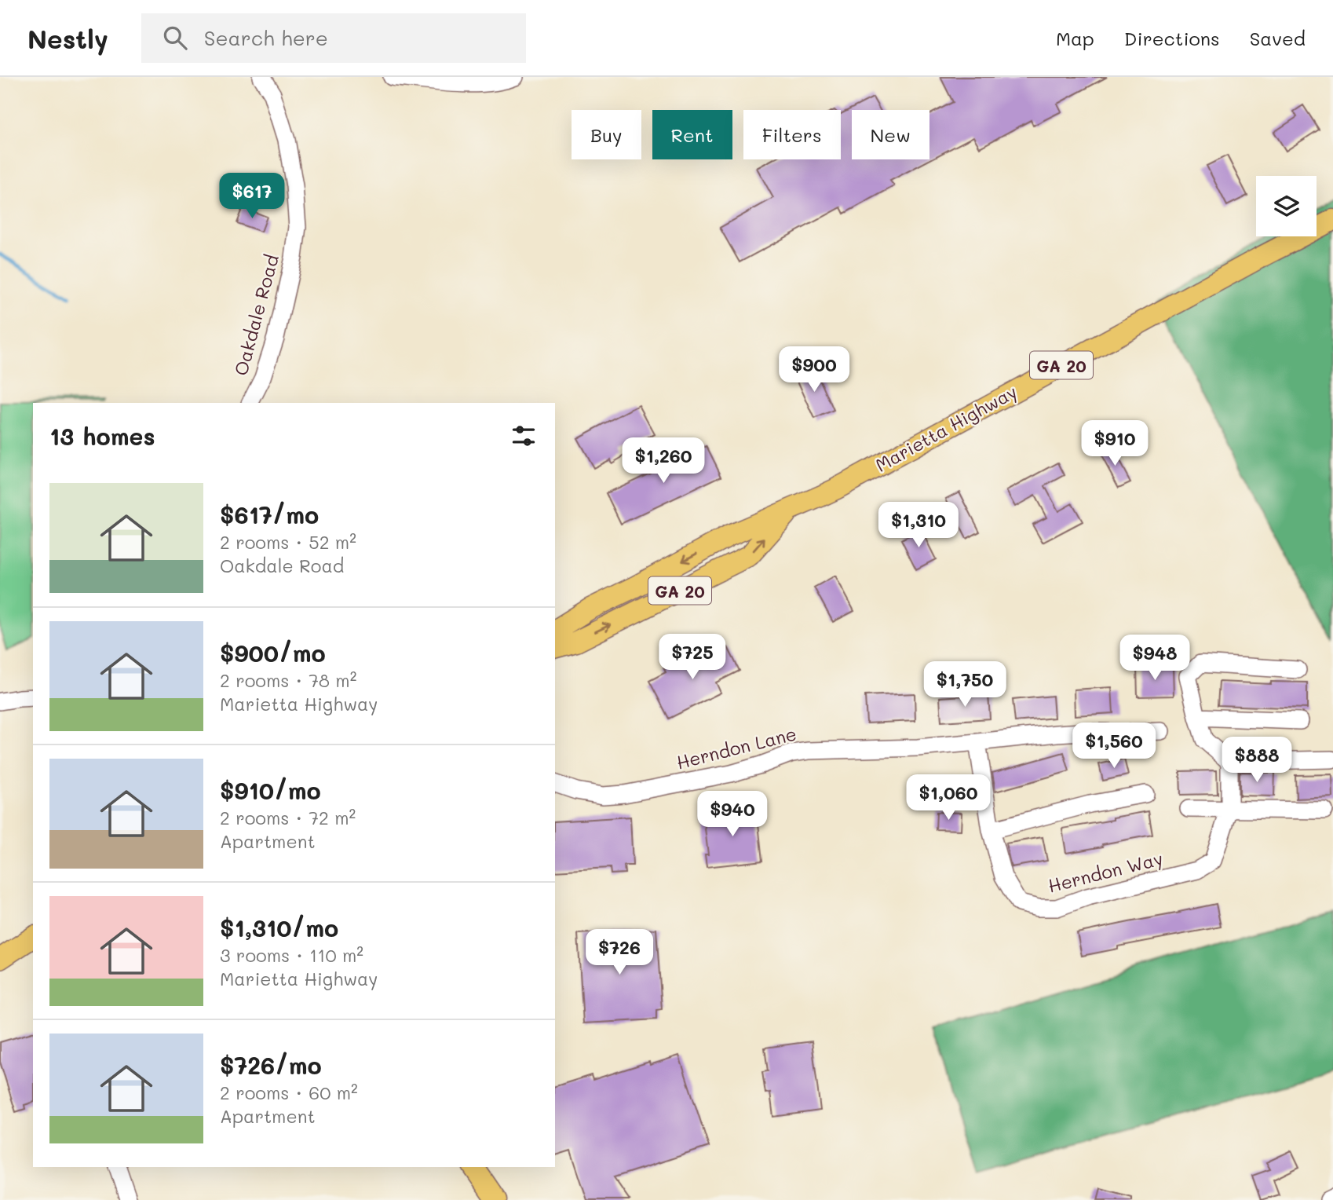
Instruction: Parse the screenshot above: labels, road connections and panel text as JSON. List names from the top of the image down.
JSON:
{
  "streets": {
    "main road": ["GA 20", "Marietta Highway"],
    "street": ["Oakdale Road", "Herndon Lane", "Herndon Way"]
  },
  "crossings": [
    ["Herndon Lane", "Herndon Way"]
  ],
  "page": {
    "header": "Nestly",
    "search": "Search here",
    "nav": ["Map", "Directions", "Saved"],
    "chip": [
      "Buy",
      "Rent",
      "Filters",
      "New"
    ],
    "price": [
      "$617",
      "$900",
      "$910",
      "$1,260",
      "$1,310",
      "$725",
      "$948",
      "$1,750",
      "$1,560",
      "$888",
      "$1,060",
      "$940",
      "$726"
    ],
    "heading": "13 homes",
    "list": [
      {
        "name": "$617/mo",
        "note": "2 rooms · 52 m² · Oakdale Road"
      },
      {
        "name": "$900/mo",
        "note": "2 rooms · 78 m² · Marietta Highway"
      },
      {
        "name": "$910/mo",
        "note": "2 rooms · 72 m² · Apartment"
      },
      {
        "name": "$1,310/mo",
        "note": "3 rooms · 110 m² · Marietta Highway"
      },
      {
        "name": "$726/mo",
        "note": "2 rooms · 60 m² · Apartment"
      }
    ]
  }
}
